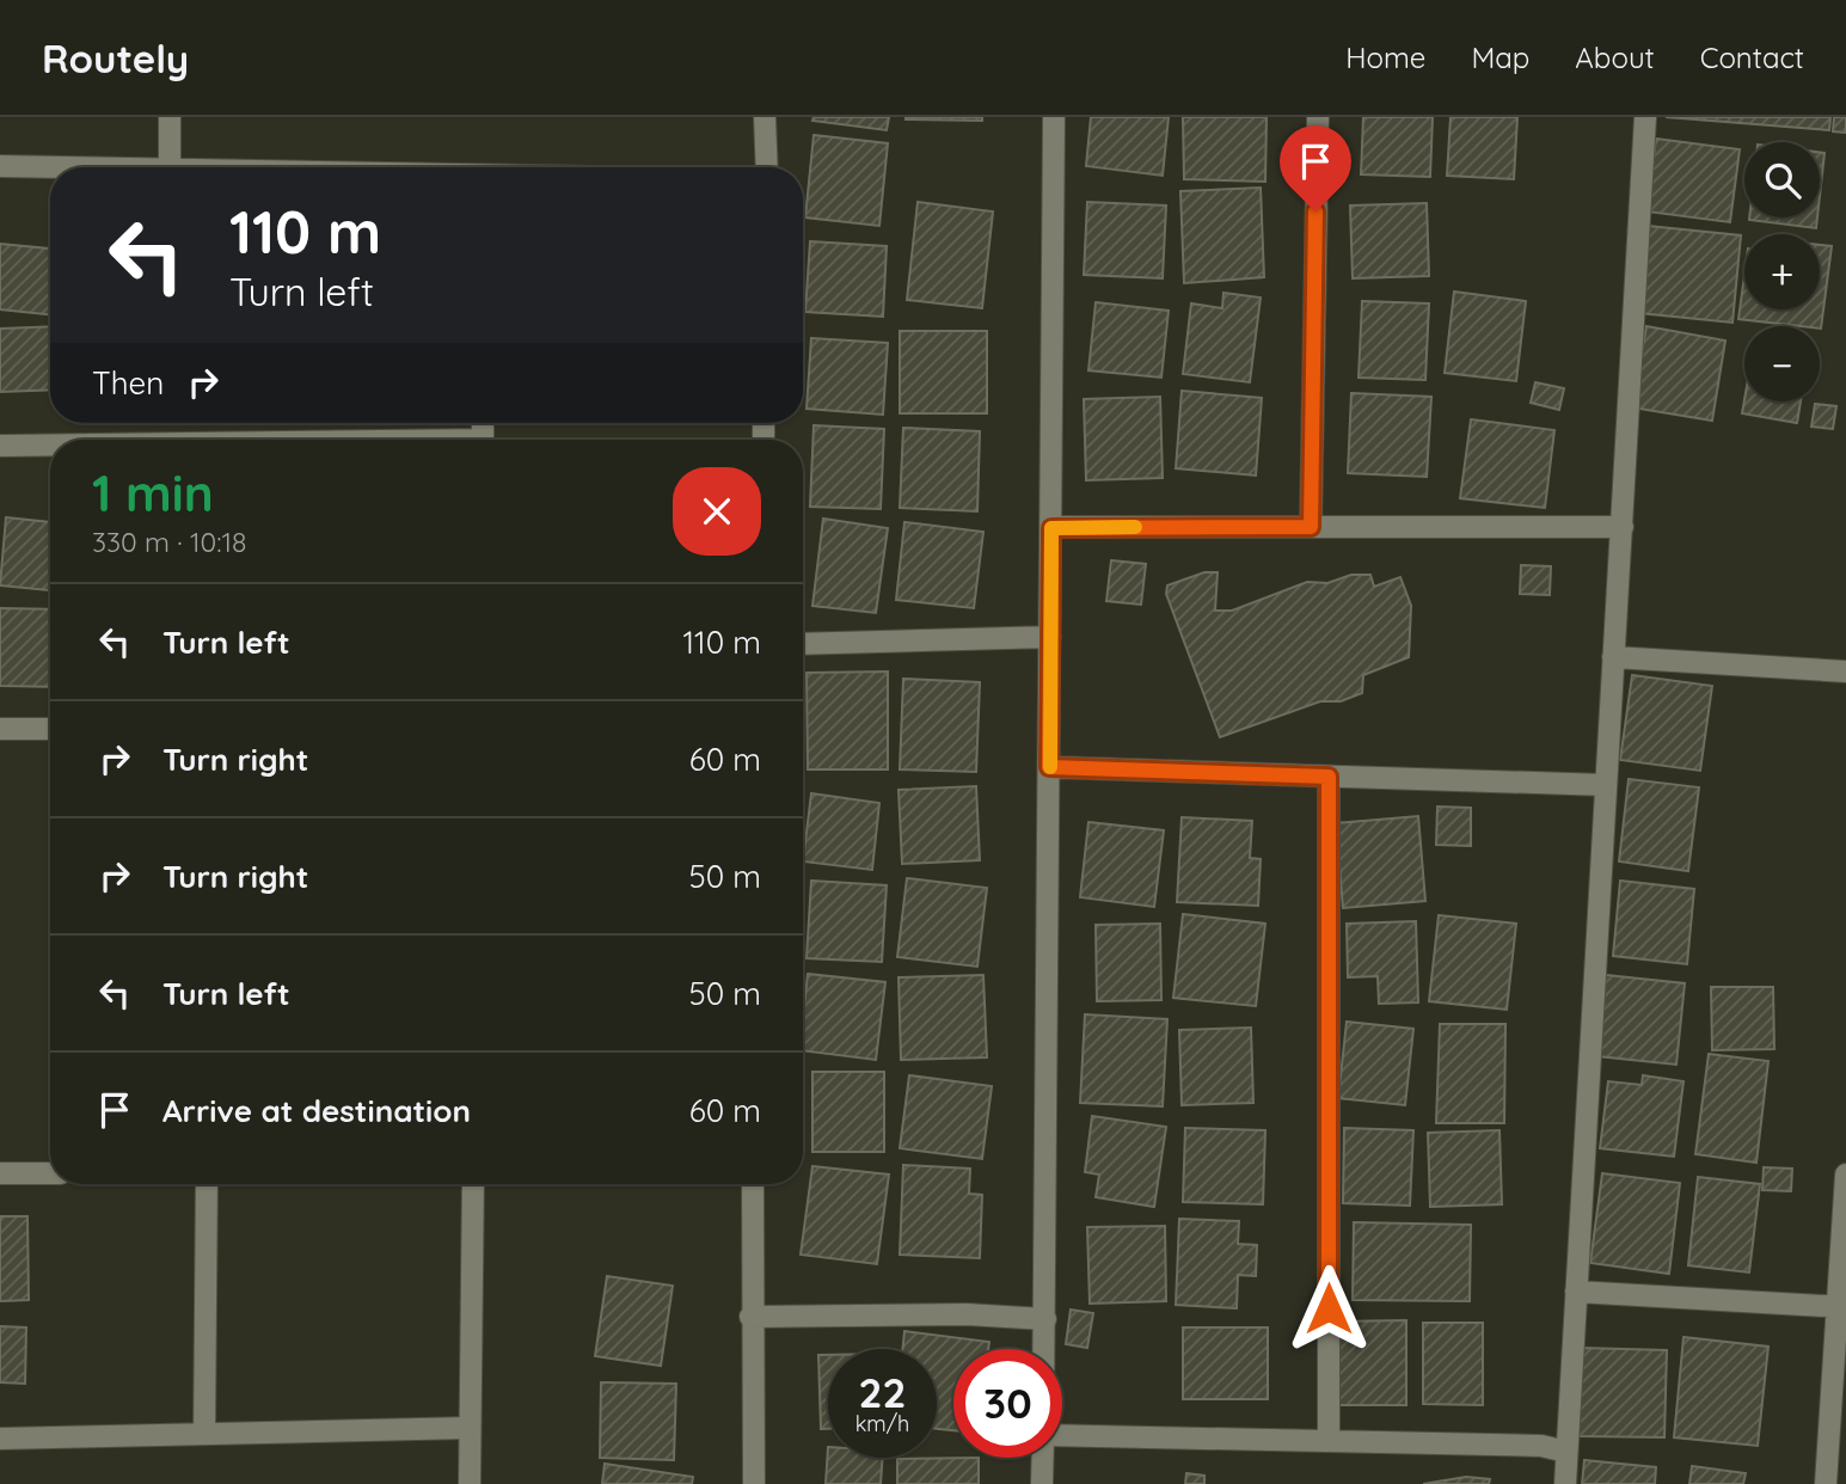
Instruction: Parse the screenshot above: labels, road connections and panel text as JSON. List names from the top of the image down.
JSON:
{
  "page": {
    "header": "Routely",
    "nav": [
      "Home",
      "Map",
      "About",
      "Contact"
    ],
    "map_buttons": ["+", "−"],
    "turn": ["110 m", "Turn left"],
    "then": "Then",
    "heading": ["1 min", "330 m · 10:18"],
    "list": [
      {
        "name": "Turn left",
        "value": "110 m"
      },
      {
        "name": "Turn right",
        "value": "60 m"
      },
      {
        "name": "Turn right",
        "value": "50 m"
      },
      {
        "name": "Turn left",
        "value": "50 m"
      },
      {
        "name": "Arrive at destination",
        "value": "60 m"
      }
    ],
    "speed": "22 km/h",
    "limit": "30"
  }
}
